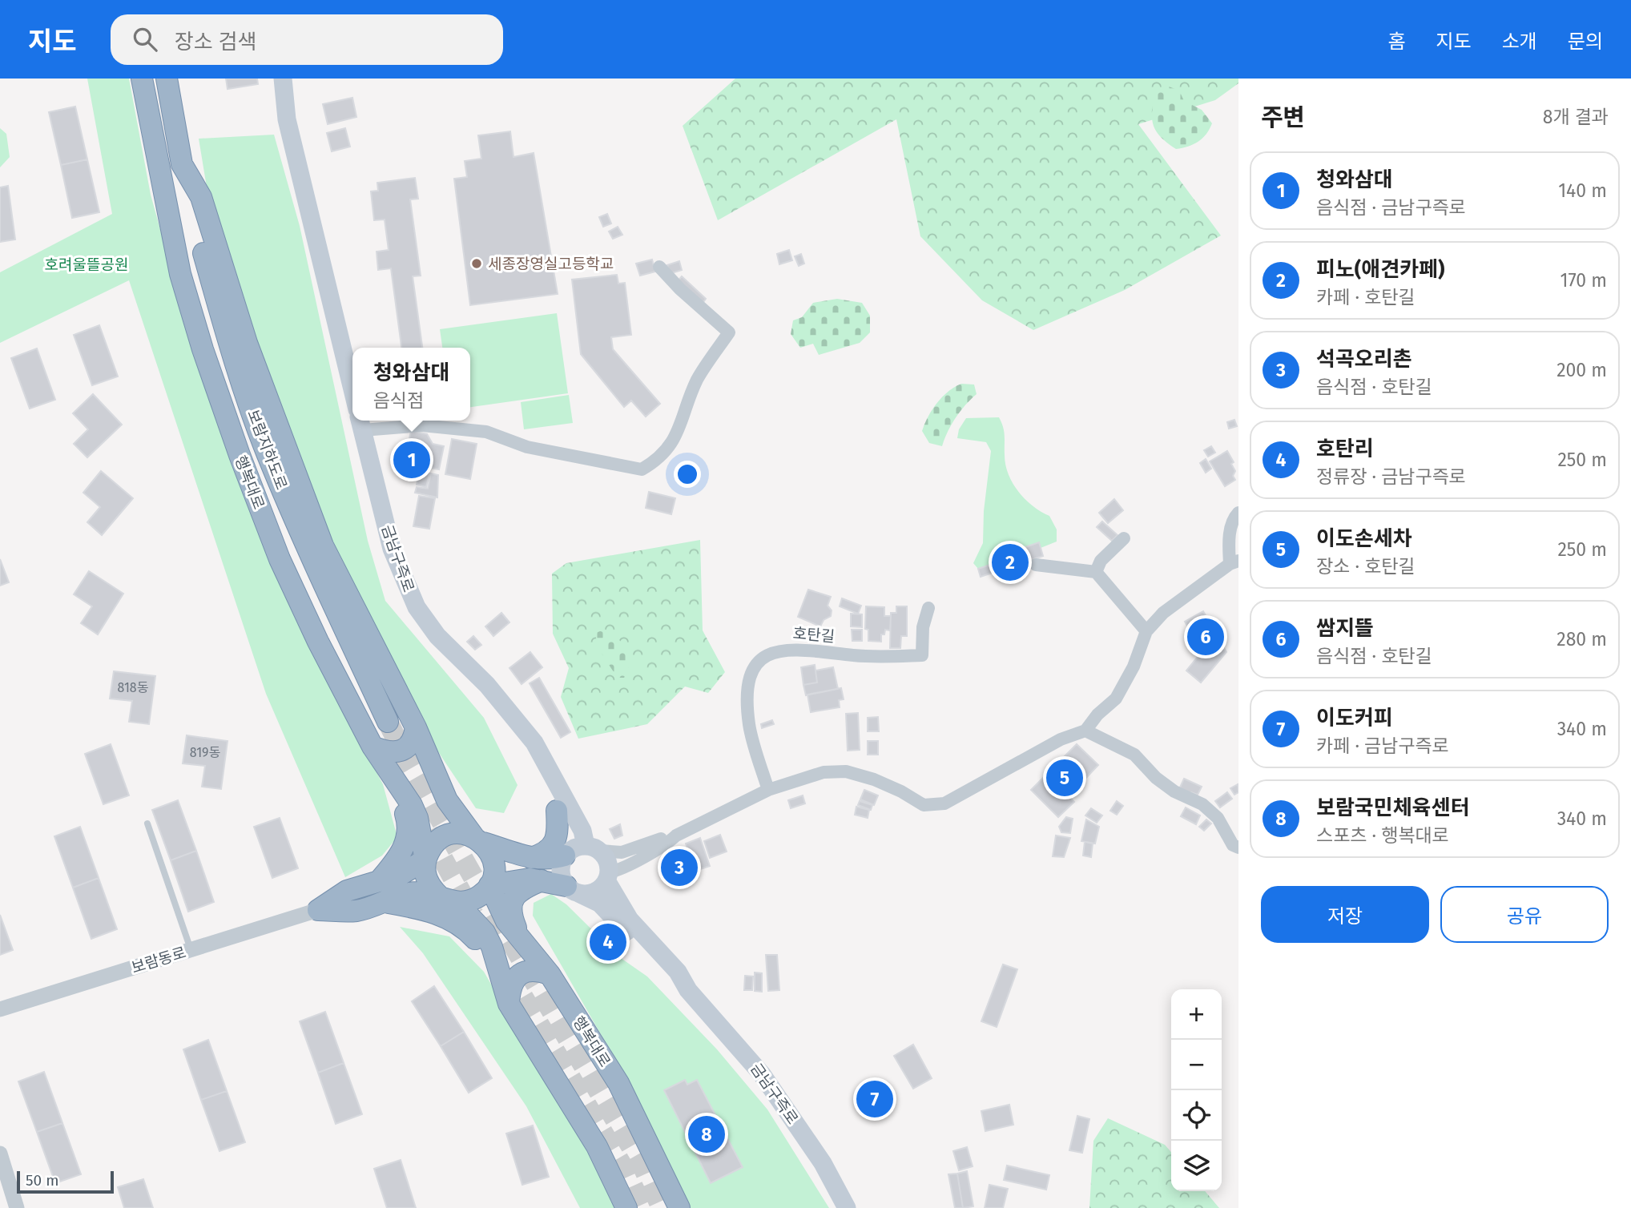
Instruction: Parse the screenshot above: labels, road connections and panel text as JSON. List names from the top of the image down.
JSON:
{
  "streets": {
    "highway": ["보람지하도로", "행복대로"],
    "main road": ["금남구즉로"],
    "street": ["호탄길", "보람동로"]
  },
  "crossings": [
    ["보람지하도로", "행복대로"]
  ],
  "parks": ["호려울뜰공원"],
  "places": ["세종장영실고등학교"],
  "house_numbers": ["818동", "819동"],
  "scale_bar": "50 m",
  "page": {
    "header": "지도",
    "search": "장소 검색",
    "nav": [
      "홈",
      "지도",
      "소개",
      "문의"
    ],
    "heading": ["주변", "8개 결과"],
    "list": [
      {
        "mark": "1",
        "name": "청와삼대",
        "note": "음식점 · 금남구즉로",
        "value": "140 m"
      },
      {
        "mark": "2",
        "name": "피노(애견카페)",
        "note": "카페 · 호탄길",
        "value": "170 m"
      },
      {
        "mark": "3",
        "name": "석곡오리촌",
        "note": "음식점 · 호탄길",
        "value": "200 m"
      },
      {
        "mark": "4",
        "name": "호탄리",
        "note": "정류장 · 금남구즉로",
        "value": "250 m"
      },
      {
        "mark": "5",
        "name": "이도손세차",
        "note": "장소 · 호탄길",
        "value": "250 m"
      },
      {
        "mark": "6",
        "name": "쌈지뜰",
        "note": "음식점 · 호탄길",
        "value": "280 m"
      },
      {
        "mark": "7",
        "name": "이도커피",
        "note": "카페 · 금남구즉로",
        "value": "340 m"
      },
      {
        "mark": "8",
        "name": "보람국민체육센터",
        "note": "스포츠 · 행복대로",
        "value": "340 m"
      }
    ],
    "popup": ["청와삼대", "음식점"],
    "pins": [
      "1",
      "2",
      "6",
      "5",
      "3",
      "4",
      "7",
      "8"
    ],
    "buttons": ["저장", "공유"],
    "map_buttons": ["+", "−"],
    "scale": "50 m"
  }
}
